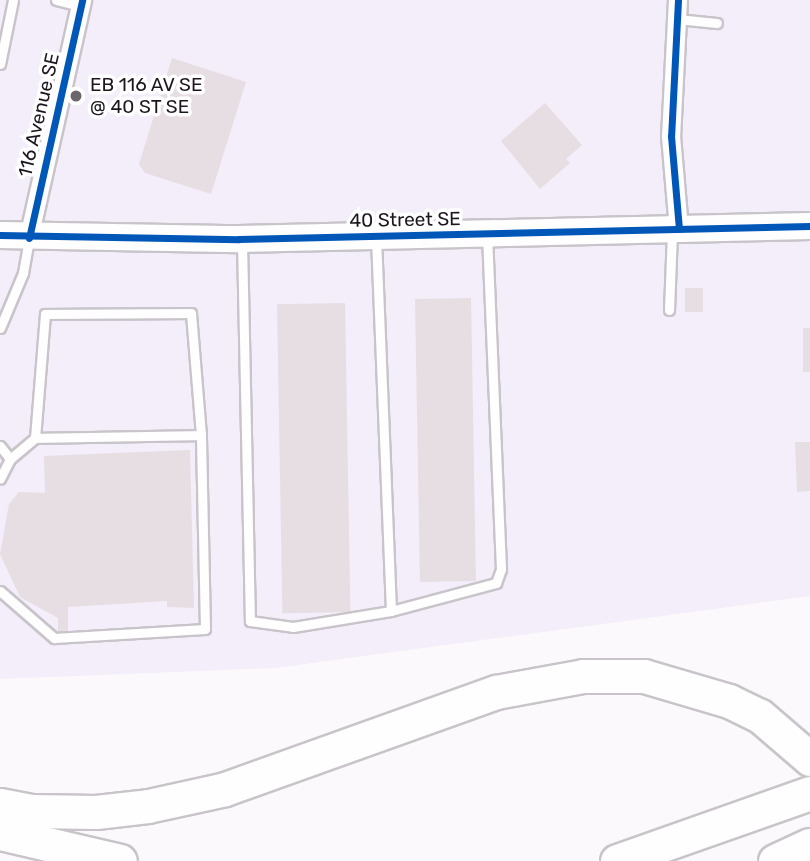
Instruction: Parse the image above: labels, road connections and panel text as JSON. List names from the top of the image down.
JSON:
{
  "streets": {
    "street": ["116 Avenue SE", "40 Street SE"]
  },
  "crossings": [
    ["116 Avenue SE", "40 Street SE"]
  ],
  "places": ["EB 116 AV SE @ 40 ST SE"]
}
